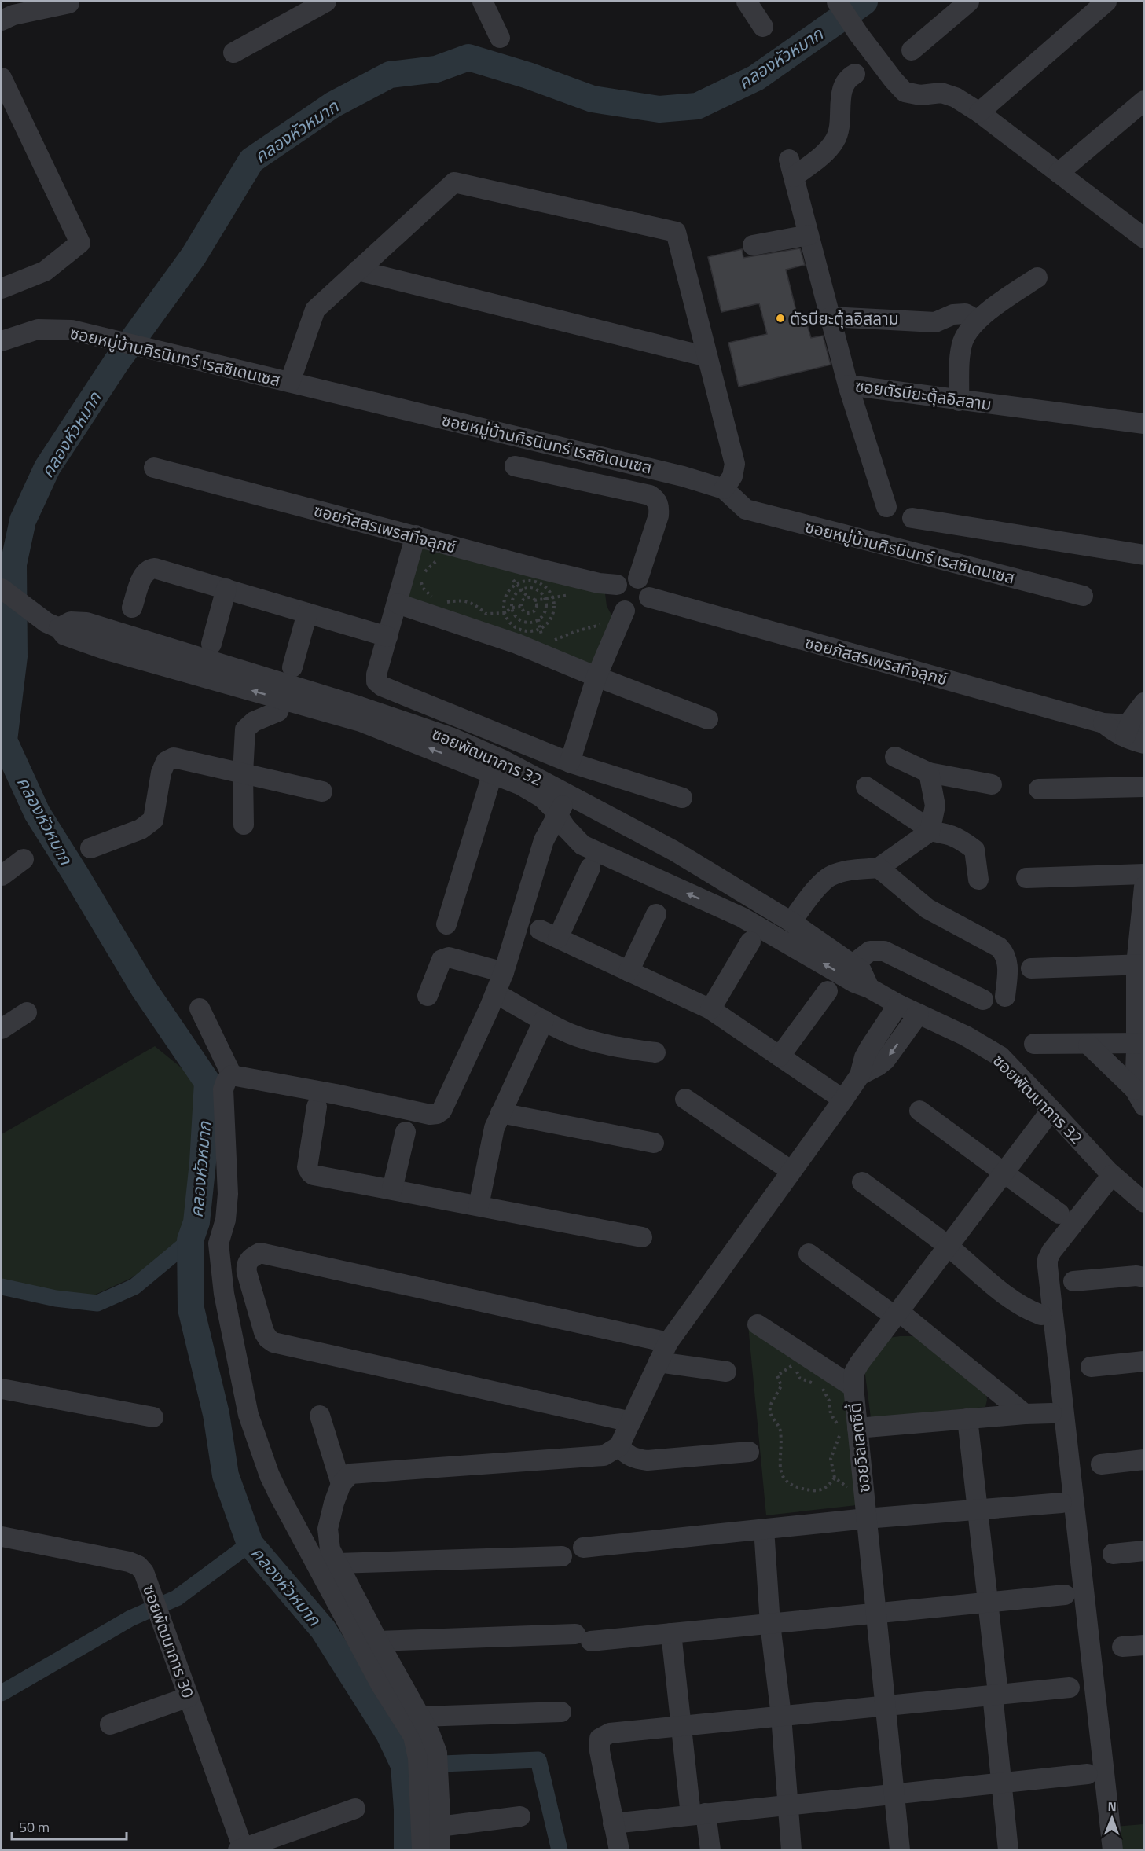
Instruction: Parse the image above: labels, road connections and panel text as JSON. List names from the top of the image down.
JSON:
{
  "streets": {
    "street": [
      "ซอยหมู่บ้านศิรนินทร์ เรสซิเดนเซส",
      "ซอยตัรบียะตุ้ลอิสลาม",
      "ซอยภัสสรเพรสทีจลุกซ์",
      "ซอยพัฒนาการ 32",
      "ซอยวิลเลตซิตี้",
      "ซอยพัฒนาการ 30"
    ]
  },
  "crossings": [
    ["ซอยพัฒนาการ 32", "ซอยวิลเลตซิตี้"]
  ],
  "water": ["คลองหัวหมาก"],
  "places": ["ตัรบียะตุ้ลอิสลาม"],
  "scale_bar": "50 m",
  "north": "top"
}
